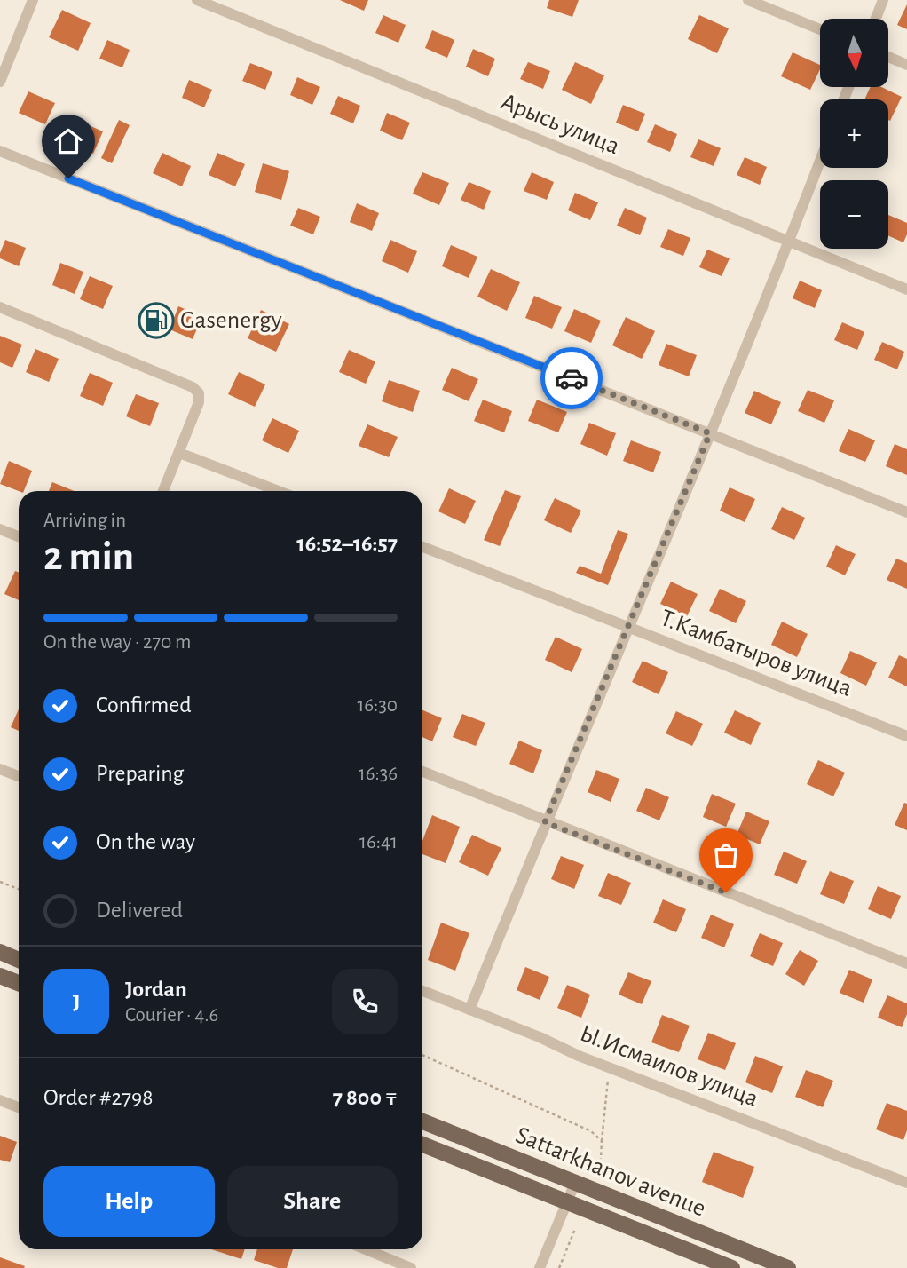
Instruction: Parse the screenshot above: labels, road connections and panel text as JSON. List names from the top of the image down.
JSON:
{
  "streets": {
    "main road": ["Sattarkhanov avenue"],
    "street": ["Арысь улица", "Т.Камбатыров улица", "Ы.Исмаилов улица"]
  },
  "places": {
    "fuel station": ["Gasenergy"]
  },
  "north": "bottom",
  "page": {
    "map_buttons": ["+", "−"],
    "heading": ["2 min", "Arriving in", "16:52–16:57"],
    "panel": [
      "Jordan",
      "Courier · 4.6",
      "Order #2798",
      "7 800 ₸"
    ],
    "bar": "On the way · 270 m",
    "list": [
      ["Confirmed", "16:30"],
      ["Preparing", "16:36"],
      ["On the way", "16:41"],
      "Delivered"
    ],
    "round": "J",
    "buttons": ["Help", "Share"]
  }
}
